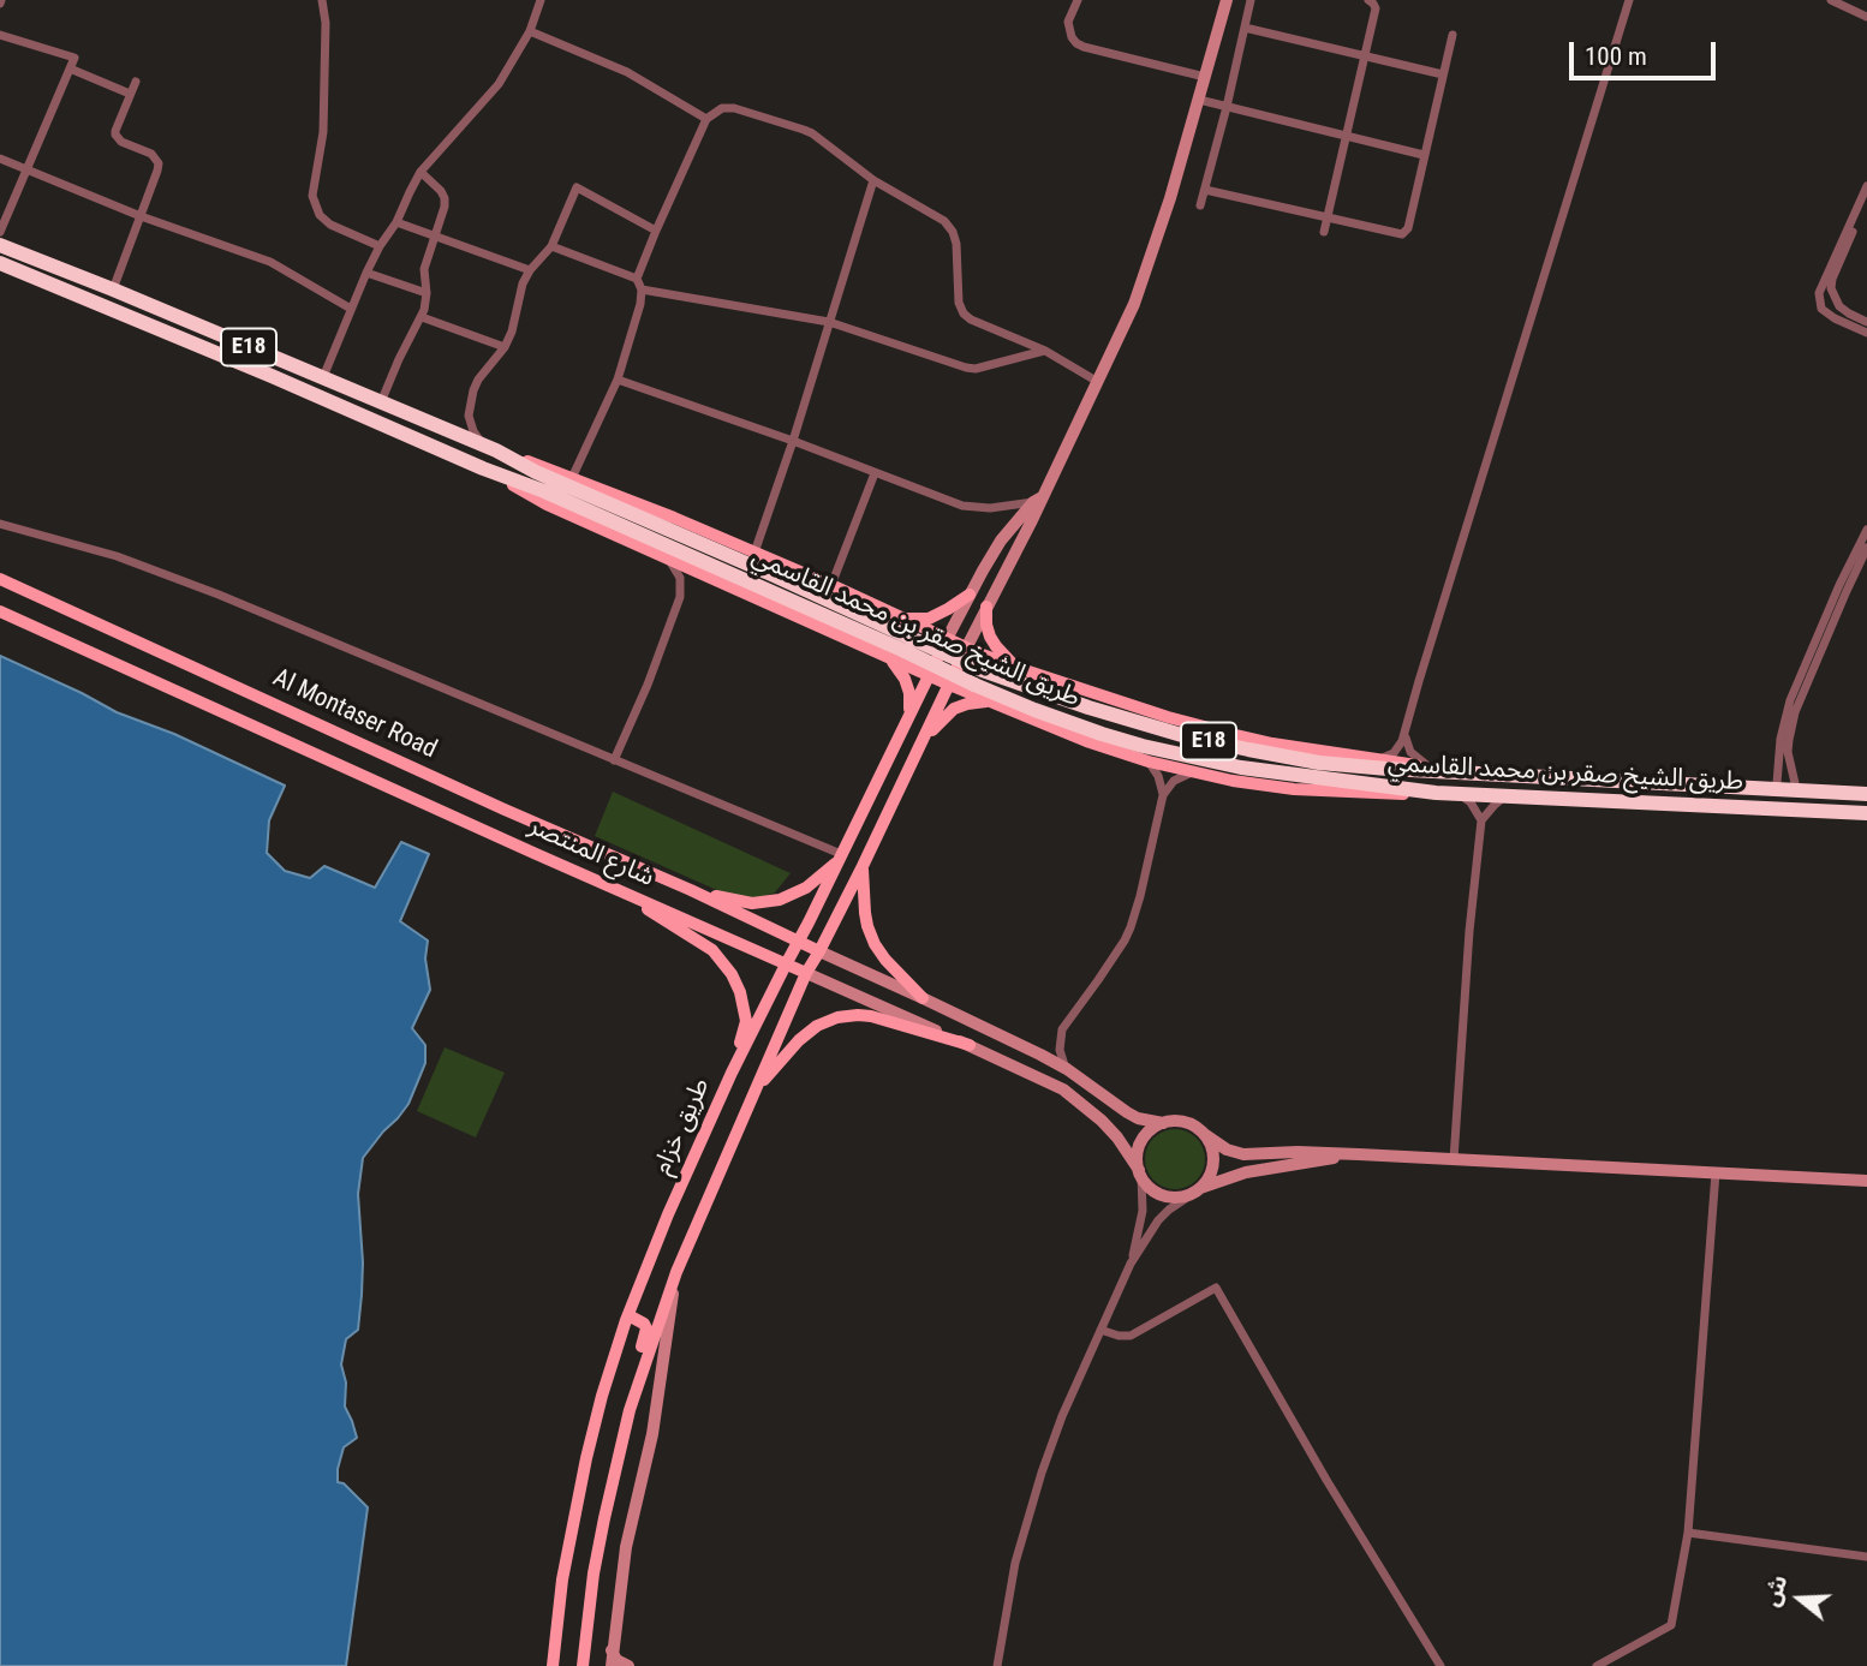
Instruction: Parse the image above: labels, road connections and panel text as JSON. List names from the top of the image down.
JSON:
{
  "streets": {
    "highway": ["E18", "طريق الشيخ صقر بن محمد القاسمي"],
    "main road": ["Al Montaser Road", "شارع المنتصر", "طريق خزام"]
  },
  "crossings": [
    ["شارع المنتصر", "طريق خزام"]
  ],
  "scale_bar": "100 m",
  "north": "left"
}
